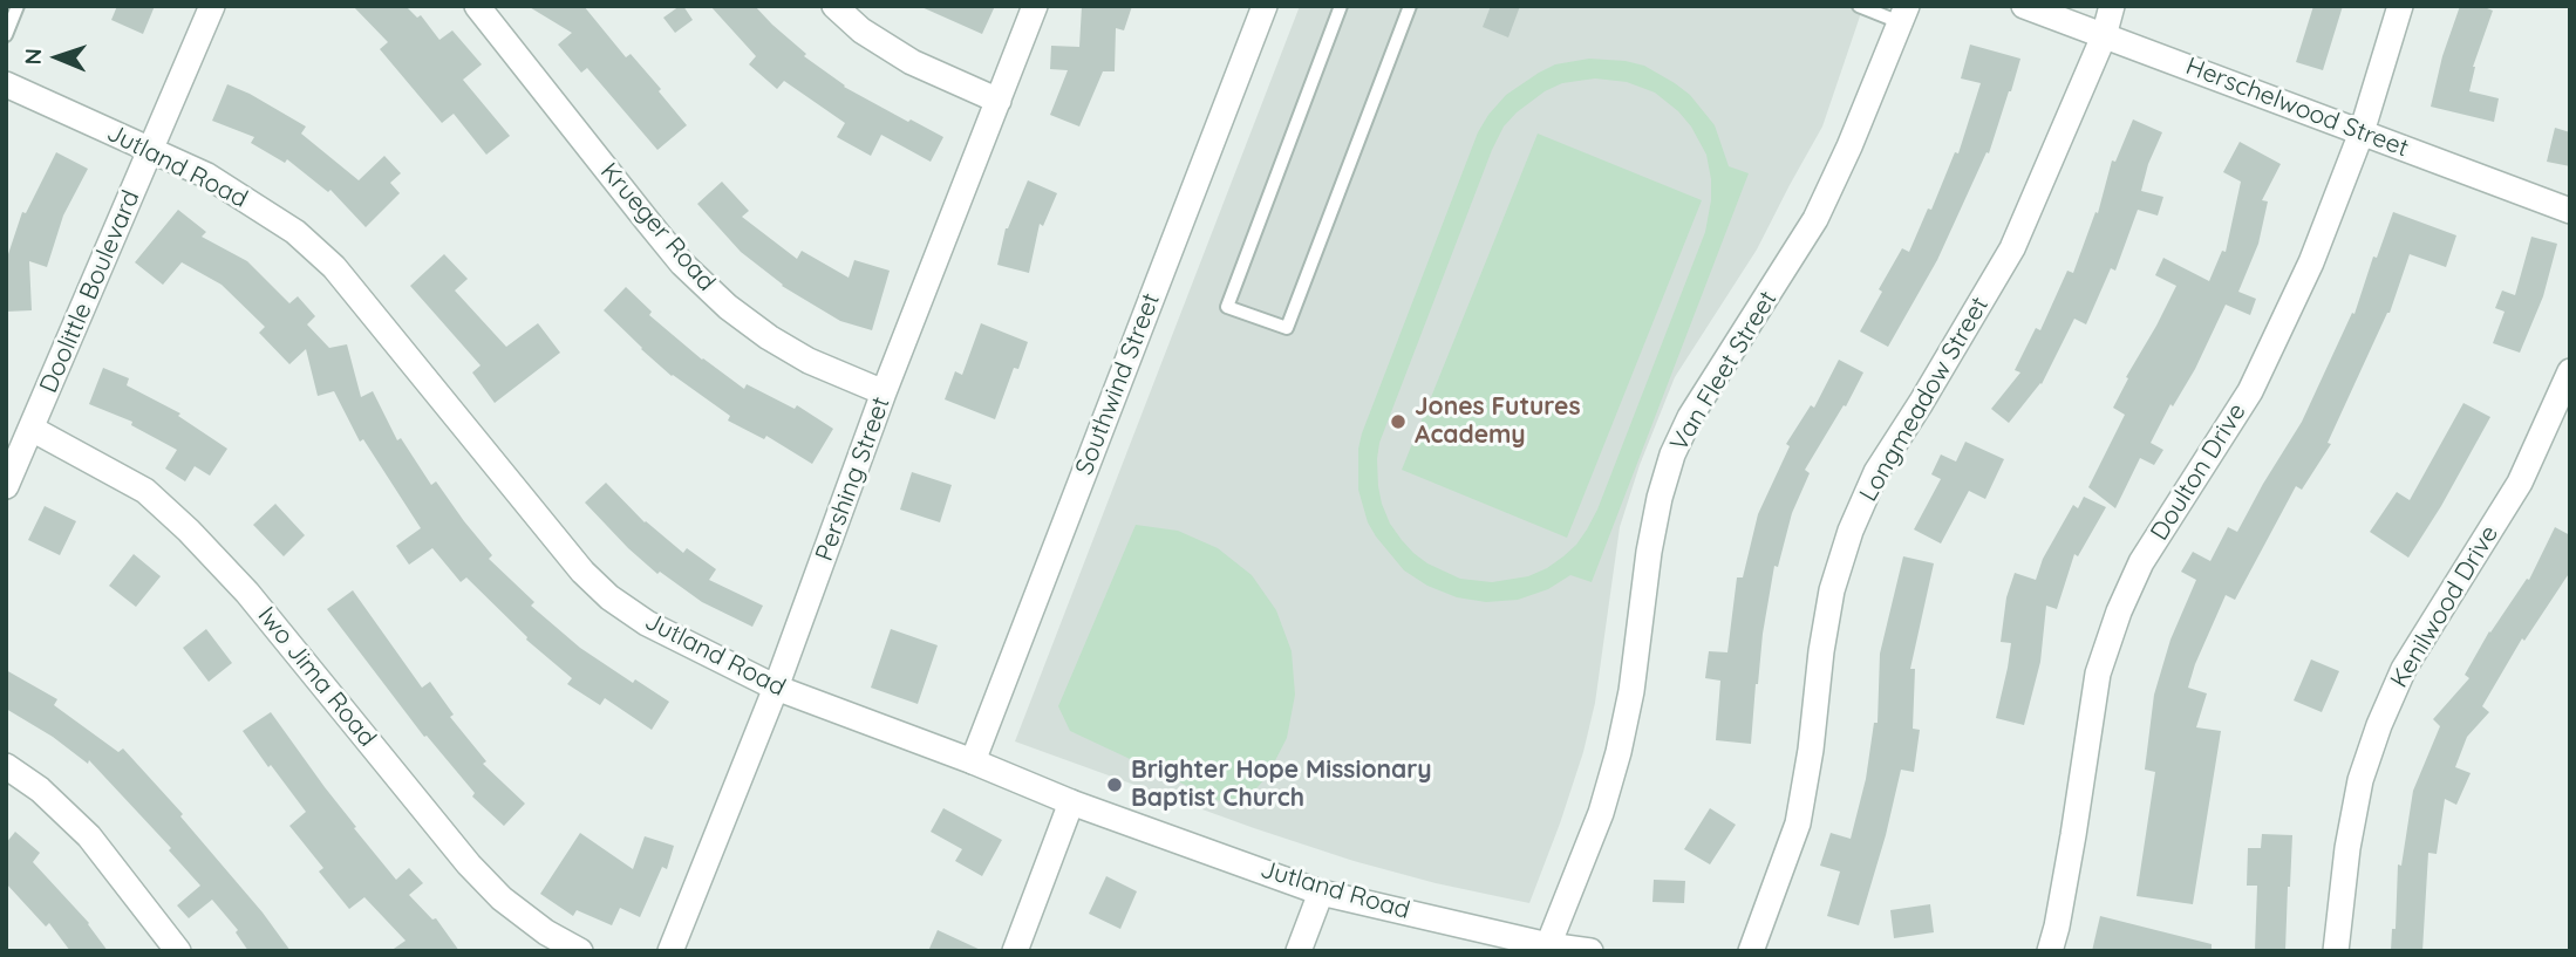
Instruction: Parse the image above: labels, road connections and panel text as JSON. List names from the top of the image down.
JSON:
{
  "streets": {
    "street": [
      "Herschelwood Street",
      "Jutland Road",
      "Krueger Road",
      "Doolittle Boulevard",
      "Van Fleet Street",
      "Southwind Street",
      "Longmeadow Street",
      "Doulton Drive",
      "Pershing Street",
      "Kenilwood Drive",
      "Iwo Jima Road"
    ]
  },
  "crossings": [
    ["Herschelwood Street", "Longmeadow Street"],
    ["Herschelwood Street", "Doulton Drive"],
    ["Jutland Road", "Doolittle Boulevard"],
    ["Jutland Road", "Van Fleet Street"],
    ["Jutland Road", "Southwind Street"],
    ["Jutland Road", "Pershing Street"],
    ["Krueger Road", "Pershing Street"],
    ["Doolittle Boulevard", "Iwo Jima Road"]
  ],
  "places": ["Jones Futures Academy", "Brighter Hope Missionary Baptist Church"],
  "north": "left"
}
